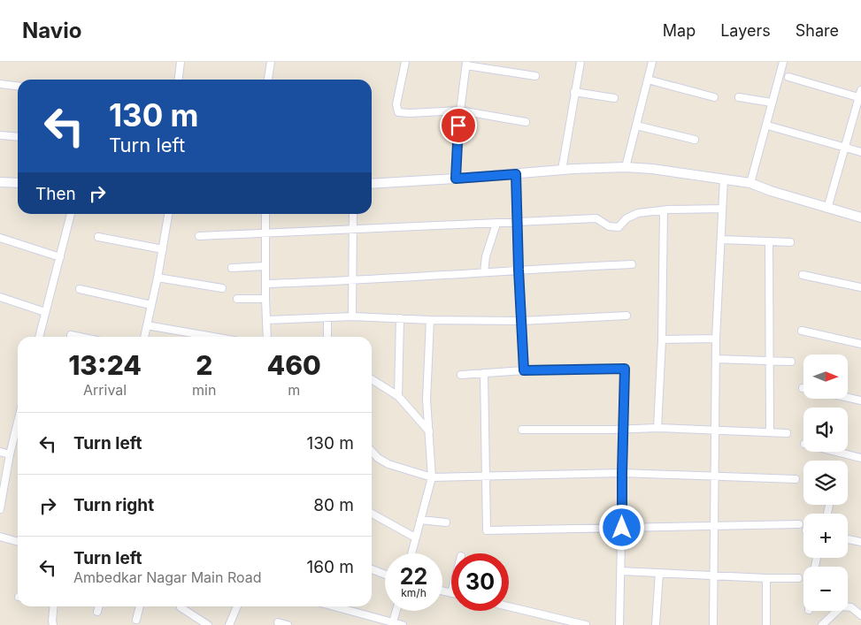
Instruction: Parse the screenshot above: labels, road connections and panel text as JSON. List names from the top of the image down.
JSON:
{
  "north": "right",
  "page": {
    "header": "Navio",
    "nav": ["Map", "Layers", "Share"],
    "turn": ["130 m", "Turn left"],
    "then": "Then",
    "eta": [
      "13:24",
      "Arrival",
      "2",
      "min",
      "460",
      "m"
    ],
    "map_buttons": ["+", "−"],
    "list": [
      {
        "name": "Turn left",
        "value": "130 m"
      },
      {
        "name": "Turn right",
        "value": "80 m"
      },
      {
        "name": "Turn left",
        "note": "Ambedkar Nagar Main Road",
        "value": "160 m"
      }
    ],
    "speed": "22 km/h",
    "limit": "30"
  }
}
